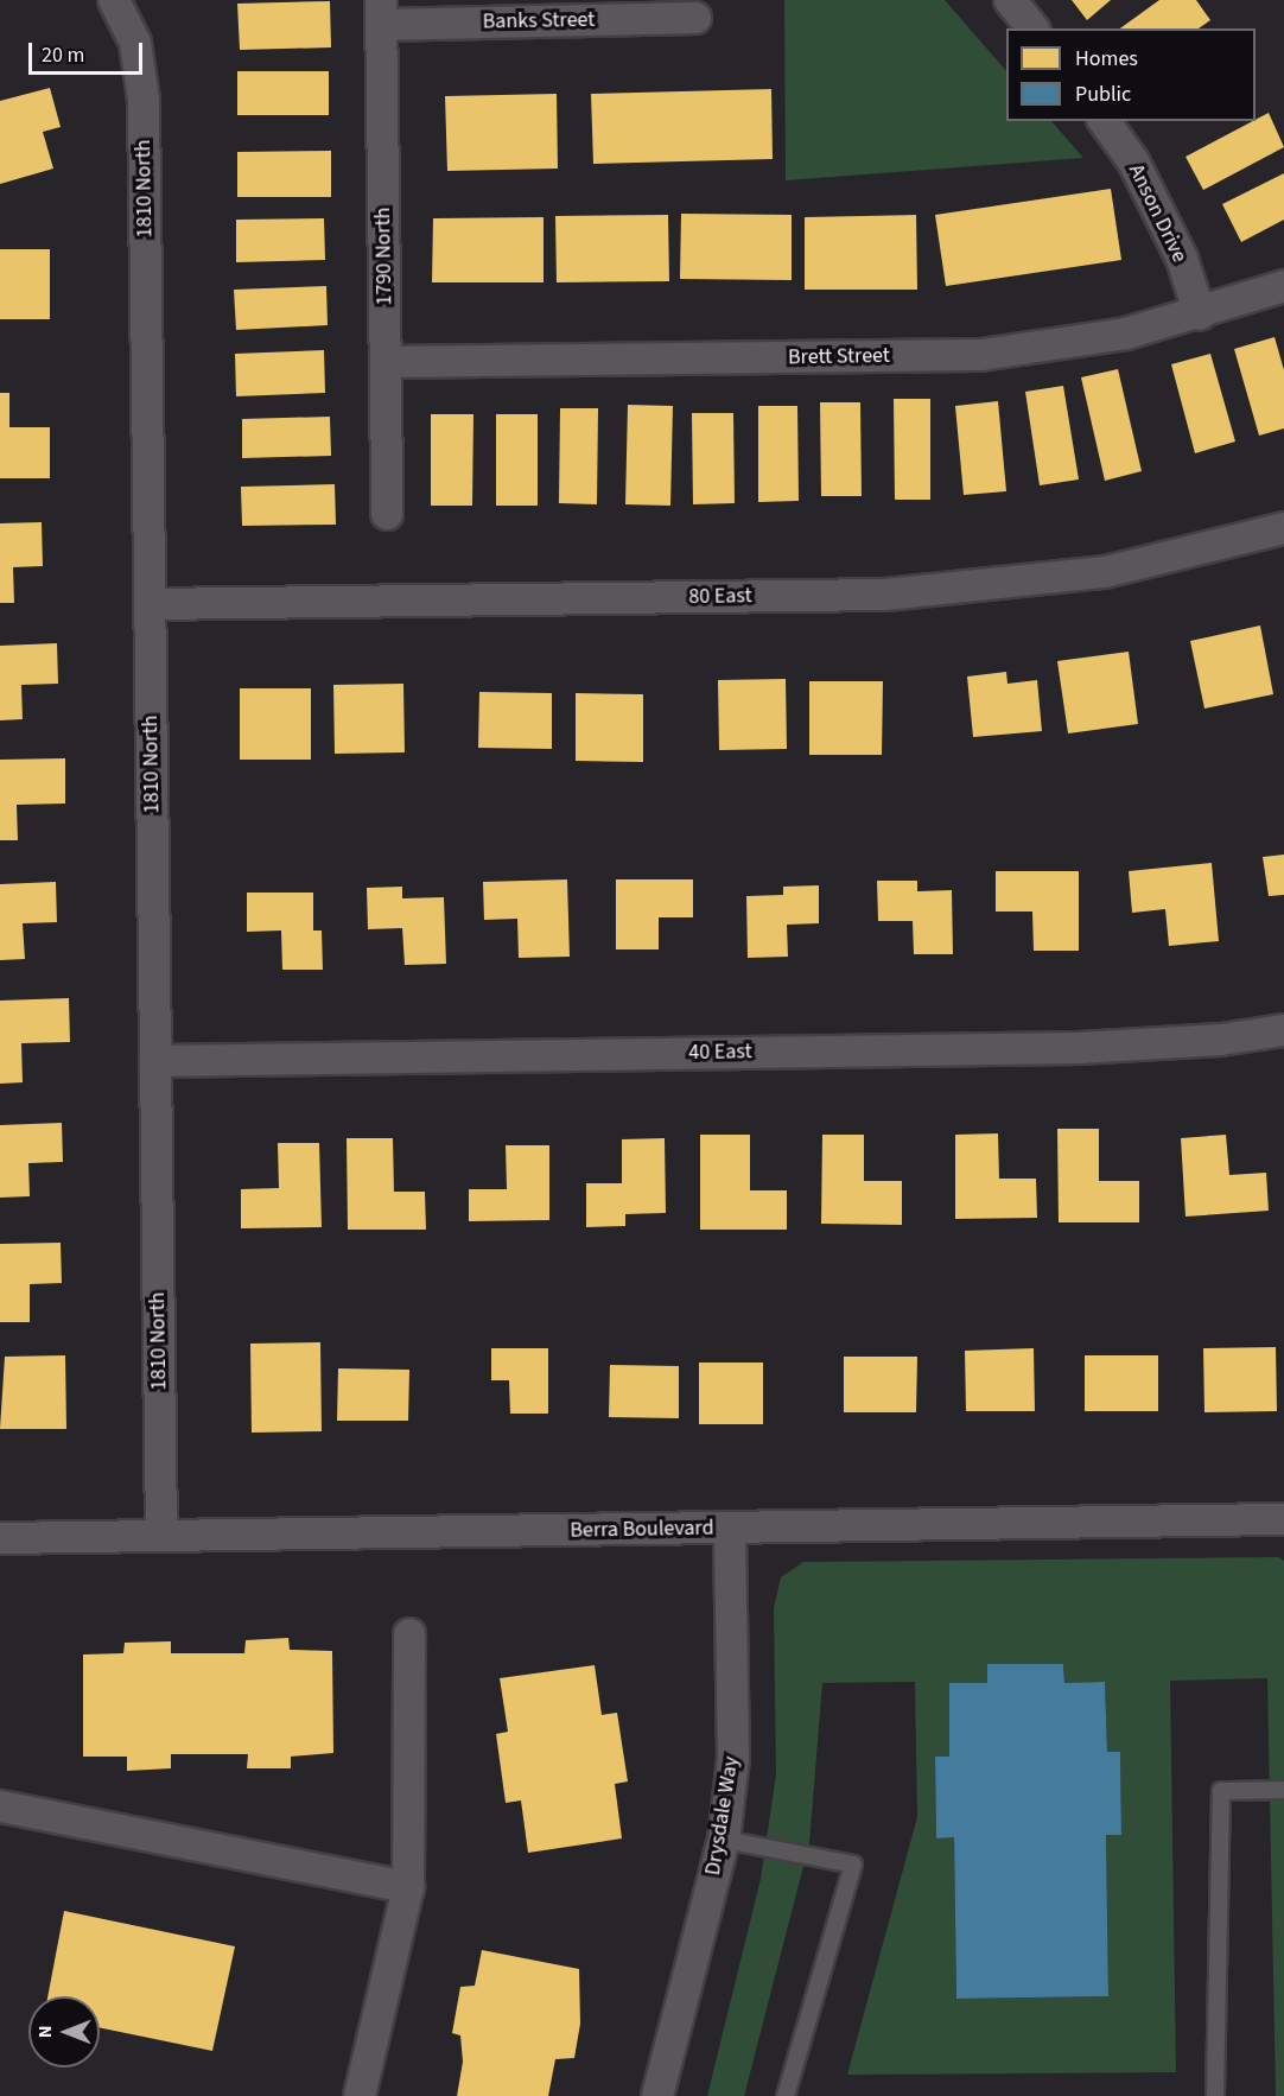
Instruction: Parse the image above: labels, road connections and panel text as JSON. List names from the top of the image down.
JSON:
{
  "streets": {
    "street": [
      "Banks Street",
      "1810 North",
      "Anson Drive",
      "1790 North",
      "Brett Street",
      "80 East",
      "40 East",
      "Berra Boulevard",
      "Drysdale Way"
    ]
  },
  "crossings": [
    ["Banks Street", "1790 North"],
    ["1810 North", "80 East"],
    ["1810 North", "40 East"],
    ["1810 North", "Berra Boulevard"],
    ["Anson Drive", "Brett Street"],
    ["1790 North", "Brett Street"],
    ["Berra Boulevard", "Drysdale Way"]
  ],
  "legend": ["Homes", "Public"],
  "scale_bar": "20 m",
  "north": "left"
}
